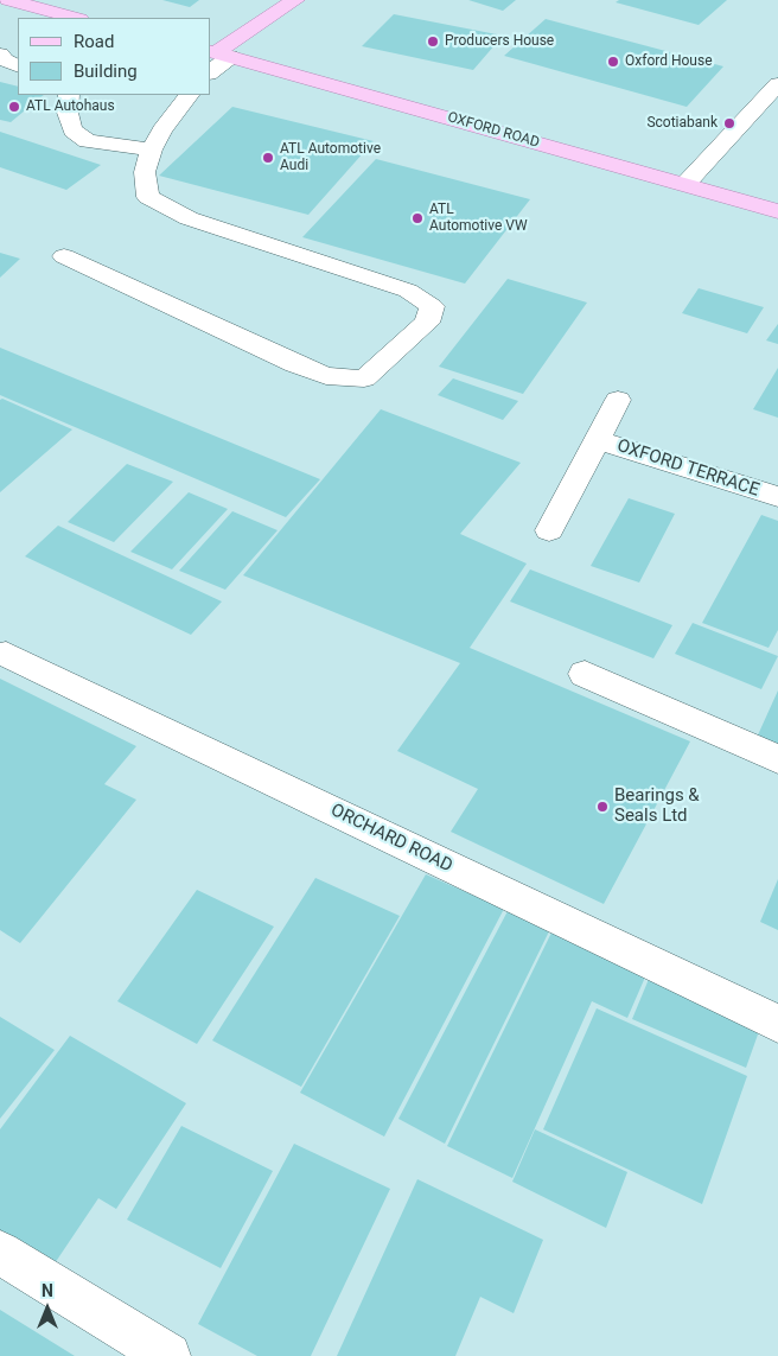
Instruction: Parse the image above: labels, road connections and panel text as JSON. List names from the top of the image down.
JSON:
{
  "streets": {
    "main road": ["OXFORD ROAD"],
    "street": ["OXFORD TERRACE", "ORCHARD ROAD"]
  },
  "places": [
    "Producers House",
    "Oxford House",
    "ATL Autohaus",
    "Scotiabank",
    "ATL Automotive Audi",
    "ATL Automotive VW",
    "Bearings & Seals Ltd"
  ],
  "legend": ["Road", "Building"],
  "north": "top"
}
